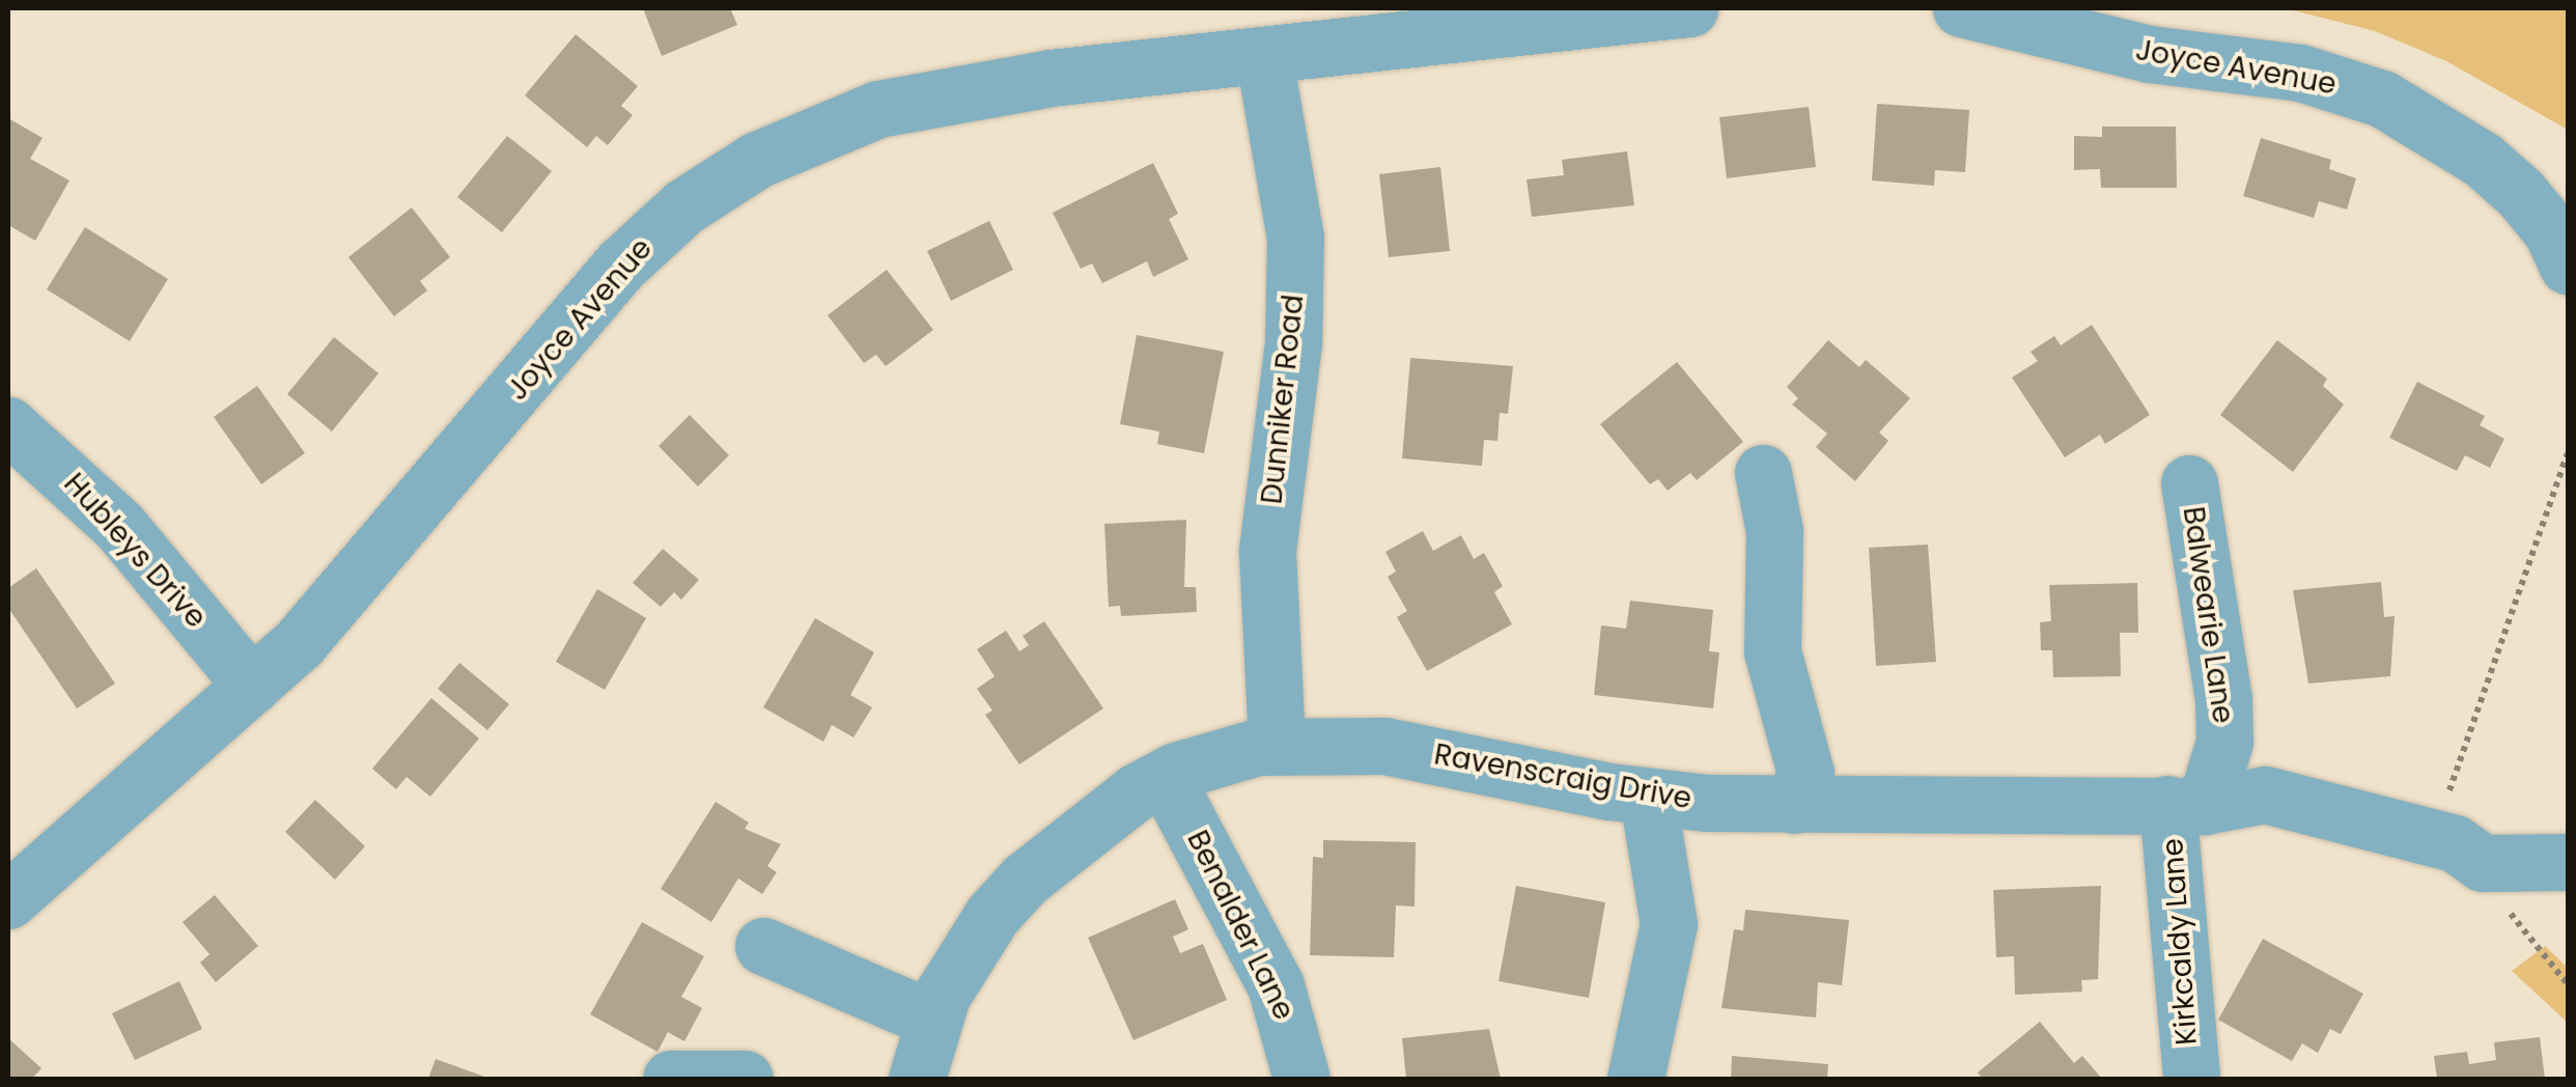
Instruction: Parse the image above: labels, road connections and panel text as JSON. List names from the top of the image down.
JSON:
{
  "streets": {
    "street": [
      "Joyce Avenue",
      "Dunniker Road",
      "Hubleys Drive",
      "Balwearie Lane",
      "Ravenscraig Drive",
      "Benalder Lane",
      "Kirkcaldy Lane"
    ]
  },
  "crossings": [
    ["Joyce Avenue", "Dunniker Road"],
    ["Joyce Avenue", "Hubleys Drive"],
    ["Dunniker Road", "Ravenscraig Drive"],
    ["Balwearie Lane", "Ravenscraig Drive"],
    ["Balwearie Lane", "Kirkcaldy Lane"],
    ["Ravenscraig Drive", "Benalder Lane"],
    ["Ravenscraig Drive", "Kirkcaldy Lane"]
  ]
}
